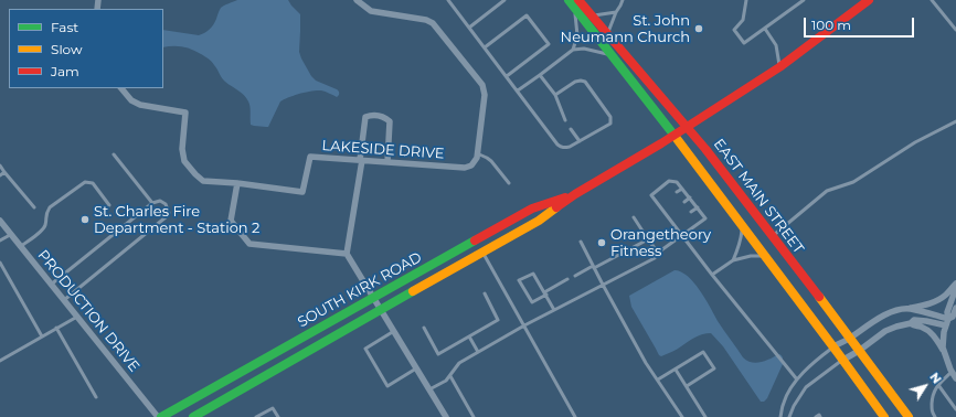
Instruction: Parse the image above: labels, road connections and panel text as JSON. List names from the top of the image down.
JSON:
{
  "streets": {
    "main road": ["EAST MAIN STREET", "SOUTH KIRK ROAD"],
    "street": ["LAKESIDE DRIVE", "PRODUCTION DRIVE"]
  },
  "crossings": [
    ["EAST MAIN STREET", "SOUTH KIRK ROAD"],
    ["SOUTH KIRK ROAD", "PRODUCTION DRIVE"]
  ],
  "places": ["St. John Neumann Church", "St. Charles Fire Department - Station 2", "Orangetheory Fitness"],
  "legend": ["Fast", "Slow", "Jam"],
  "scale_bar": "100 m",
  "north": "top right"
}
